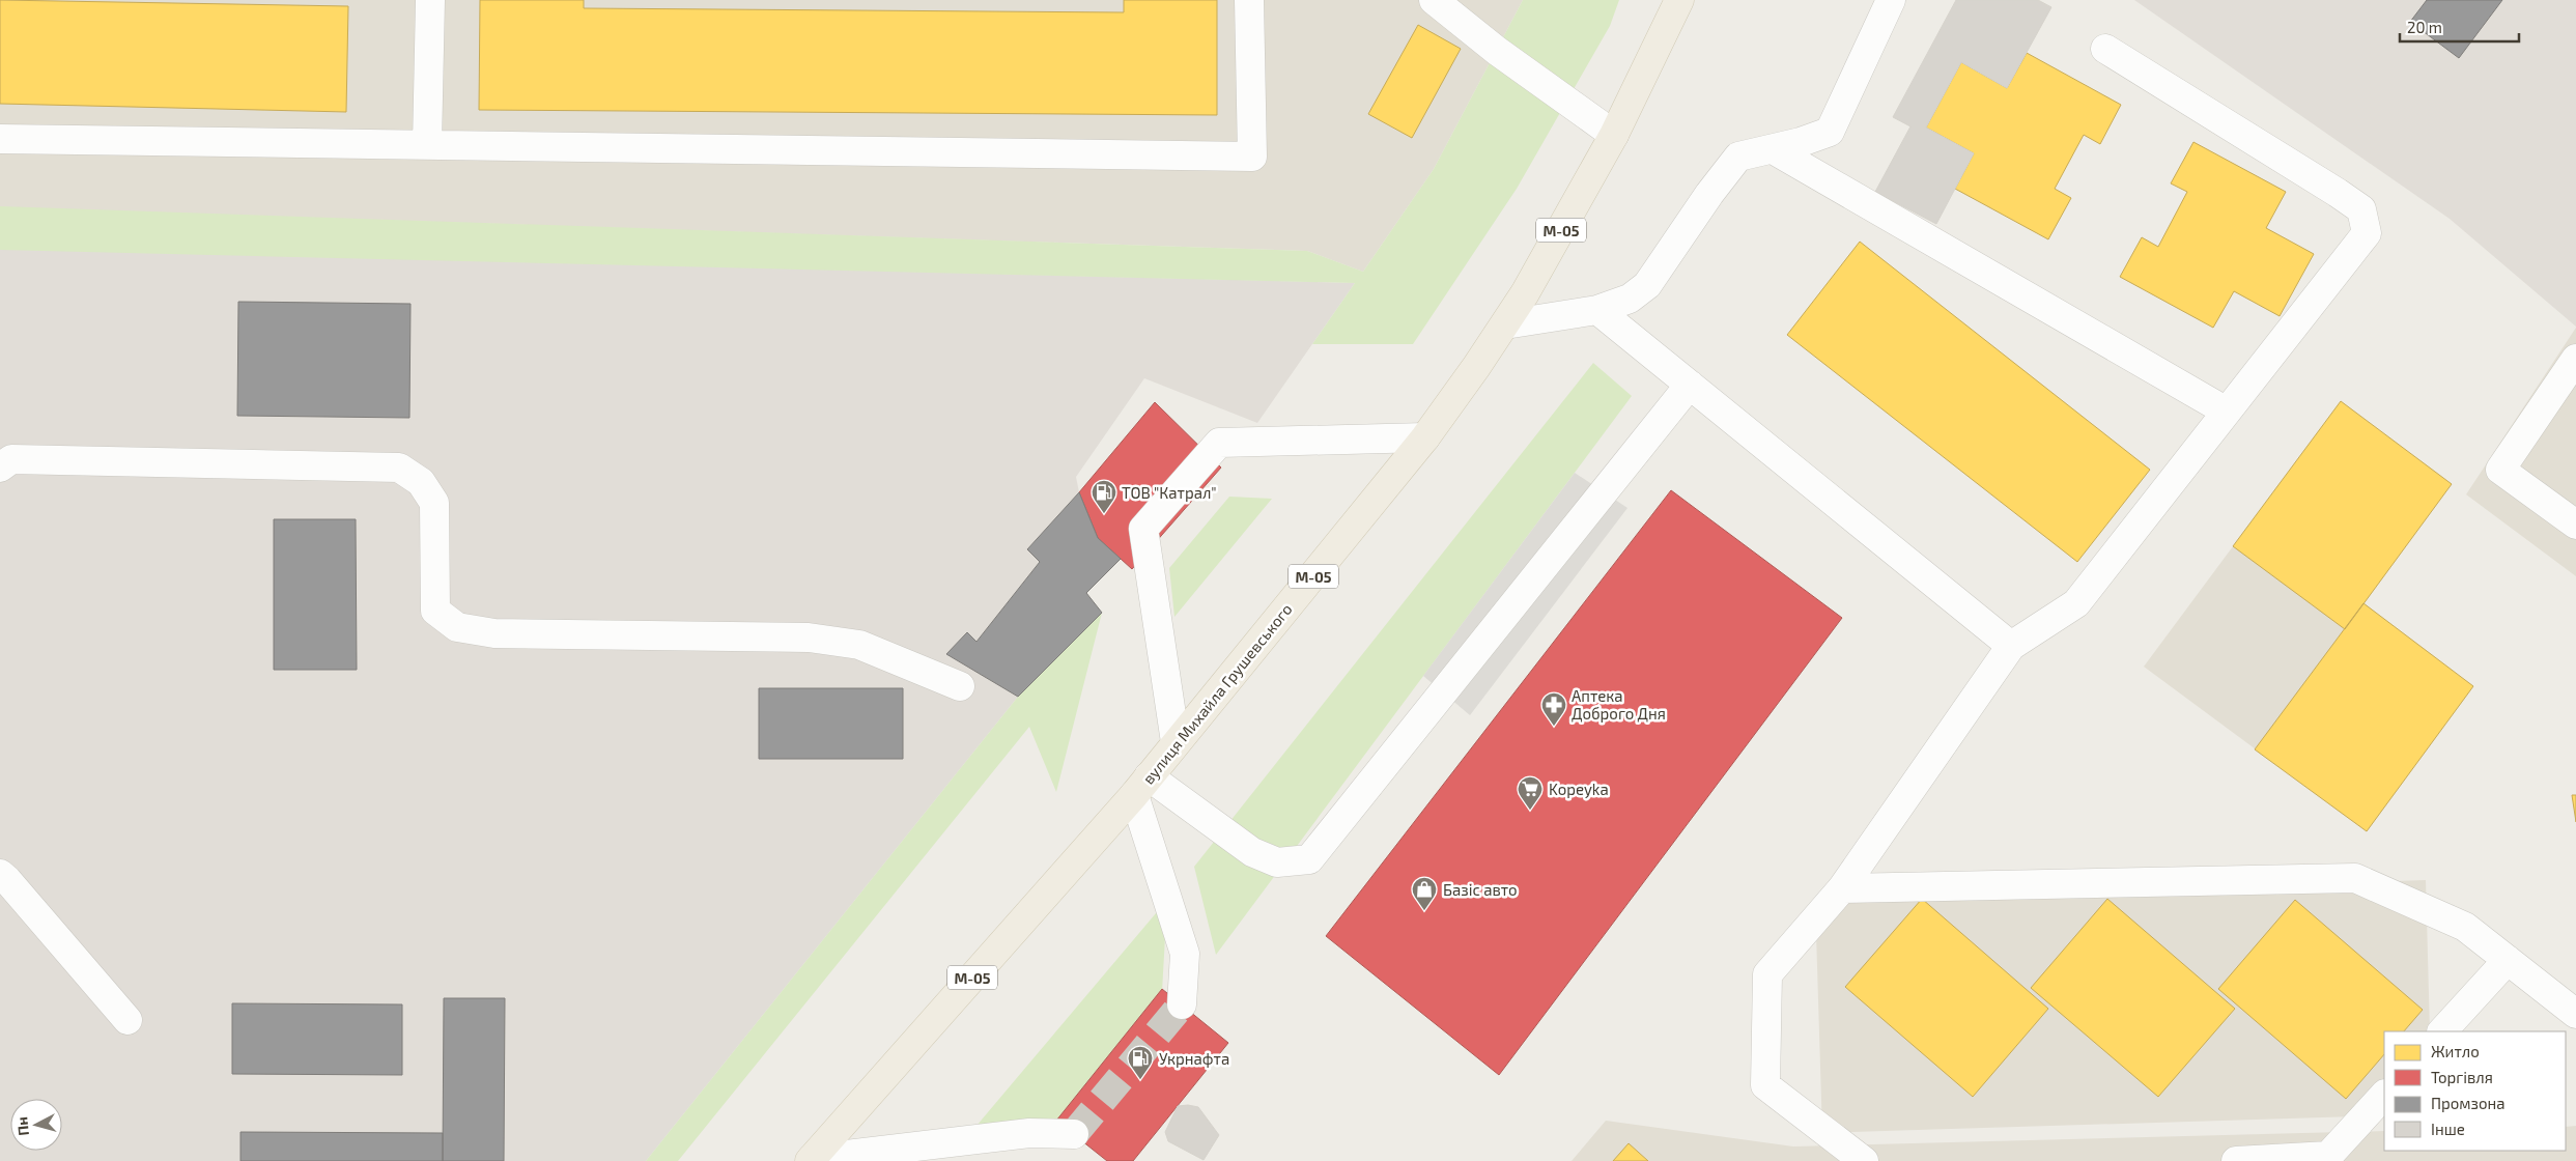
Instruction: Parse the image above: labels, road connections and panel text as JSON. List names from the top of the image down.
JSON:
{
  "streets": {
    "main road": ["М-05", "вулиця Михайла Грушевського"]
  },
  "places": {
    "fuel station": ["ТОВ \"Катрал\"", "Укрнафта"],
    "pharmacy": ["Аптека Доброго Дня"],
    "supermarket": ["Kopeyka"],
    "shop": ["Базіс авто"]
  },
  "legend": [
    "Житло",
    "Торгівля",
    "Промзона",
    "Інше"
  ],
  "scale_bar": "20 m",
  "north": "left"
}
